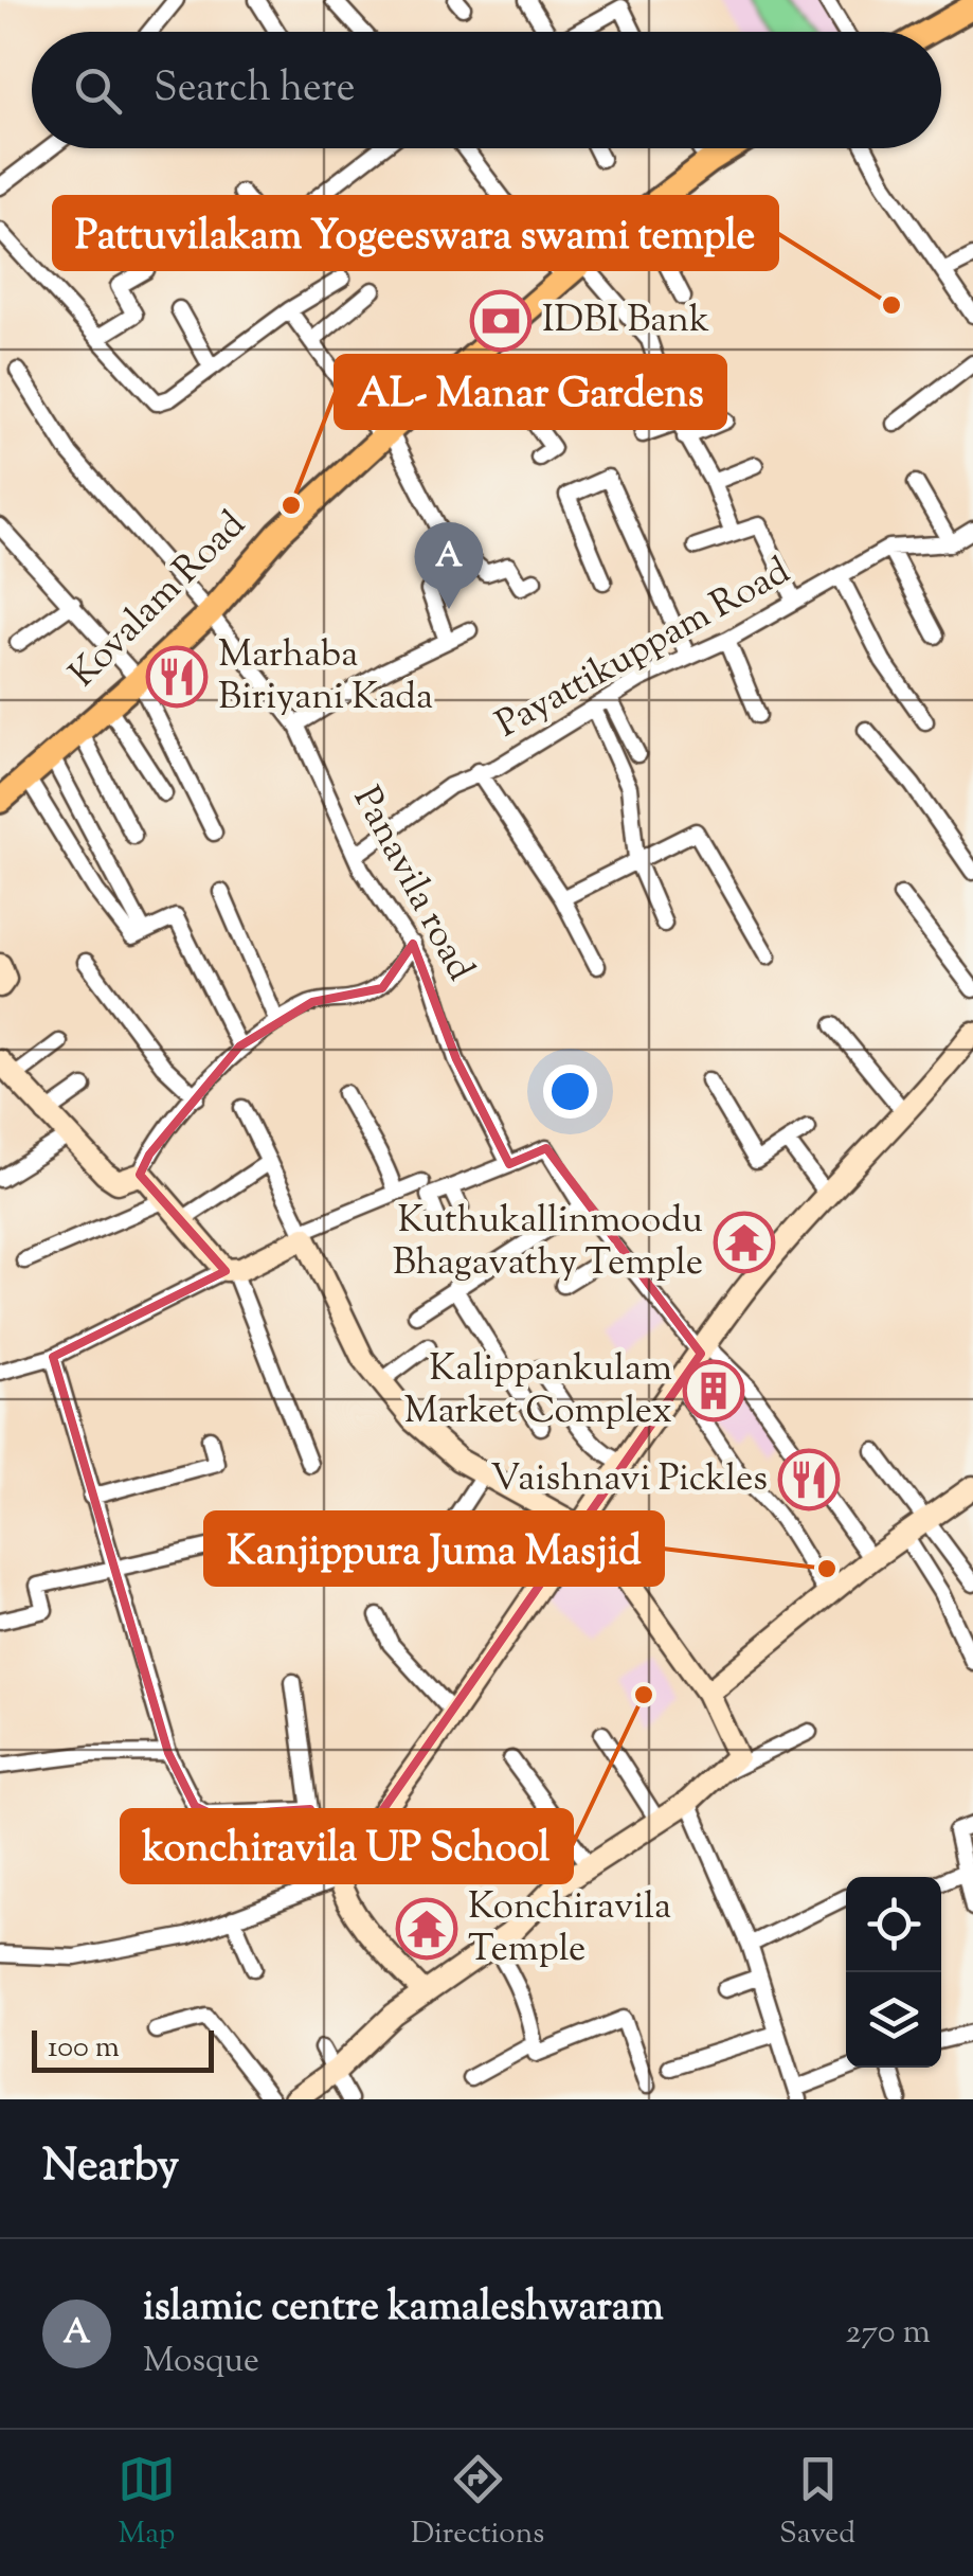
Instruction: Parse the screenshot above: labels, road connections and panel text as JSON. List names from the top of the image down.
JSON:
{
  "streets": {
    "main road": ["Kovalam Road"],
    "street": ["Payattikuppam Road", "Panavila road"]
  },
  "crossings": [
    ["Kovalam Road", "Panavila road"],
    ["Payattikuppam Road", "Panavila road"]
  ],
  "places": {
    "other": [
      "Pattuvilakam Yogeeswara swami temple",
      "AL- Manar Gardens",
      "Kanjippura Juma Masjid",
      "konchiravila UP School"
    ],
    "bank": ["IDBI Bank"],
    "restaurant": ["Marhaba Biriyani Kada", "Vaishnavi Pickles"],
    "temple": ["Kuthukallinmoodu Bhagavathy Temple", "Konchiravila Temple"],
    "building": ["Kalippankulam Market Complex"]
  },
  "scale_bar": "100 m",
  "page": {
    "search": "Search here",
    "pins": "A",
    "scale": "100 m",
    "heading": "Nearby",
    "list": [
      {
        "mark": "A",
        "name": "islamic centre kamaleshwaram",
        "note": "Mosque",
        "value": "270 m"
      }
    ],
    "nav": ["Map", "Directions", "Saved"]
  }
}
